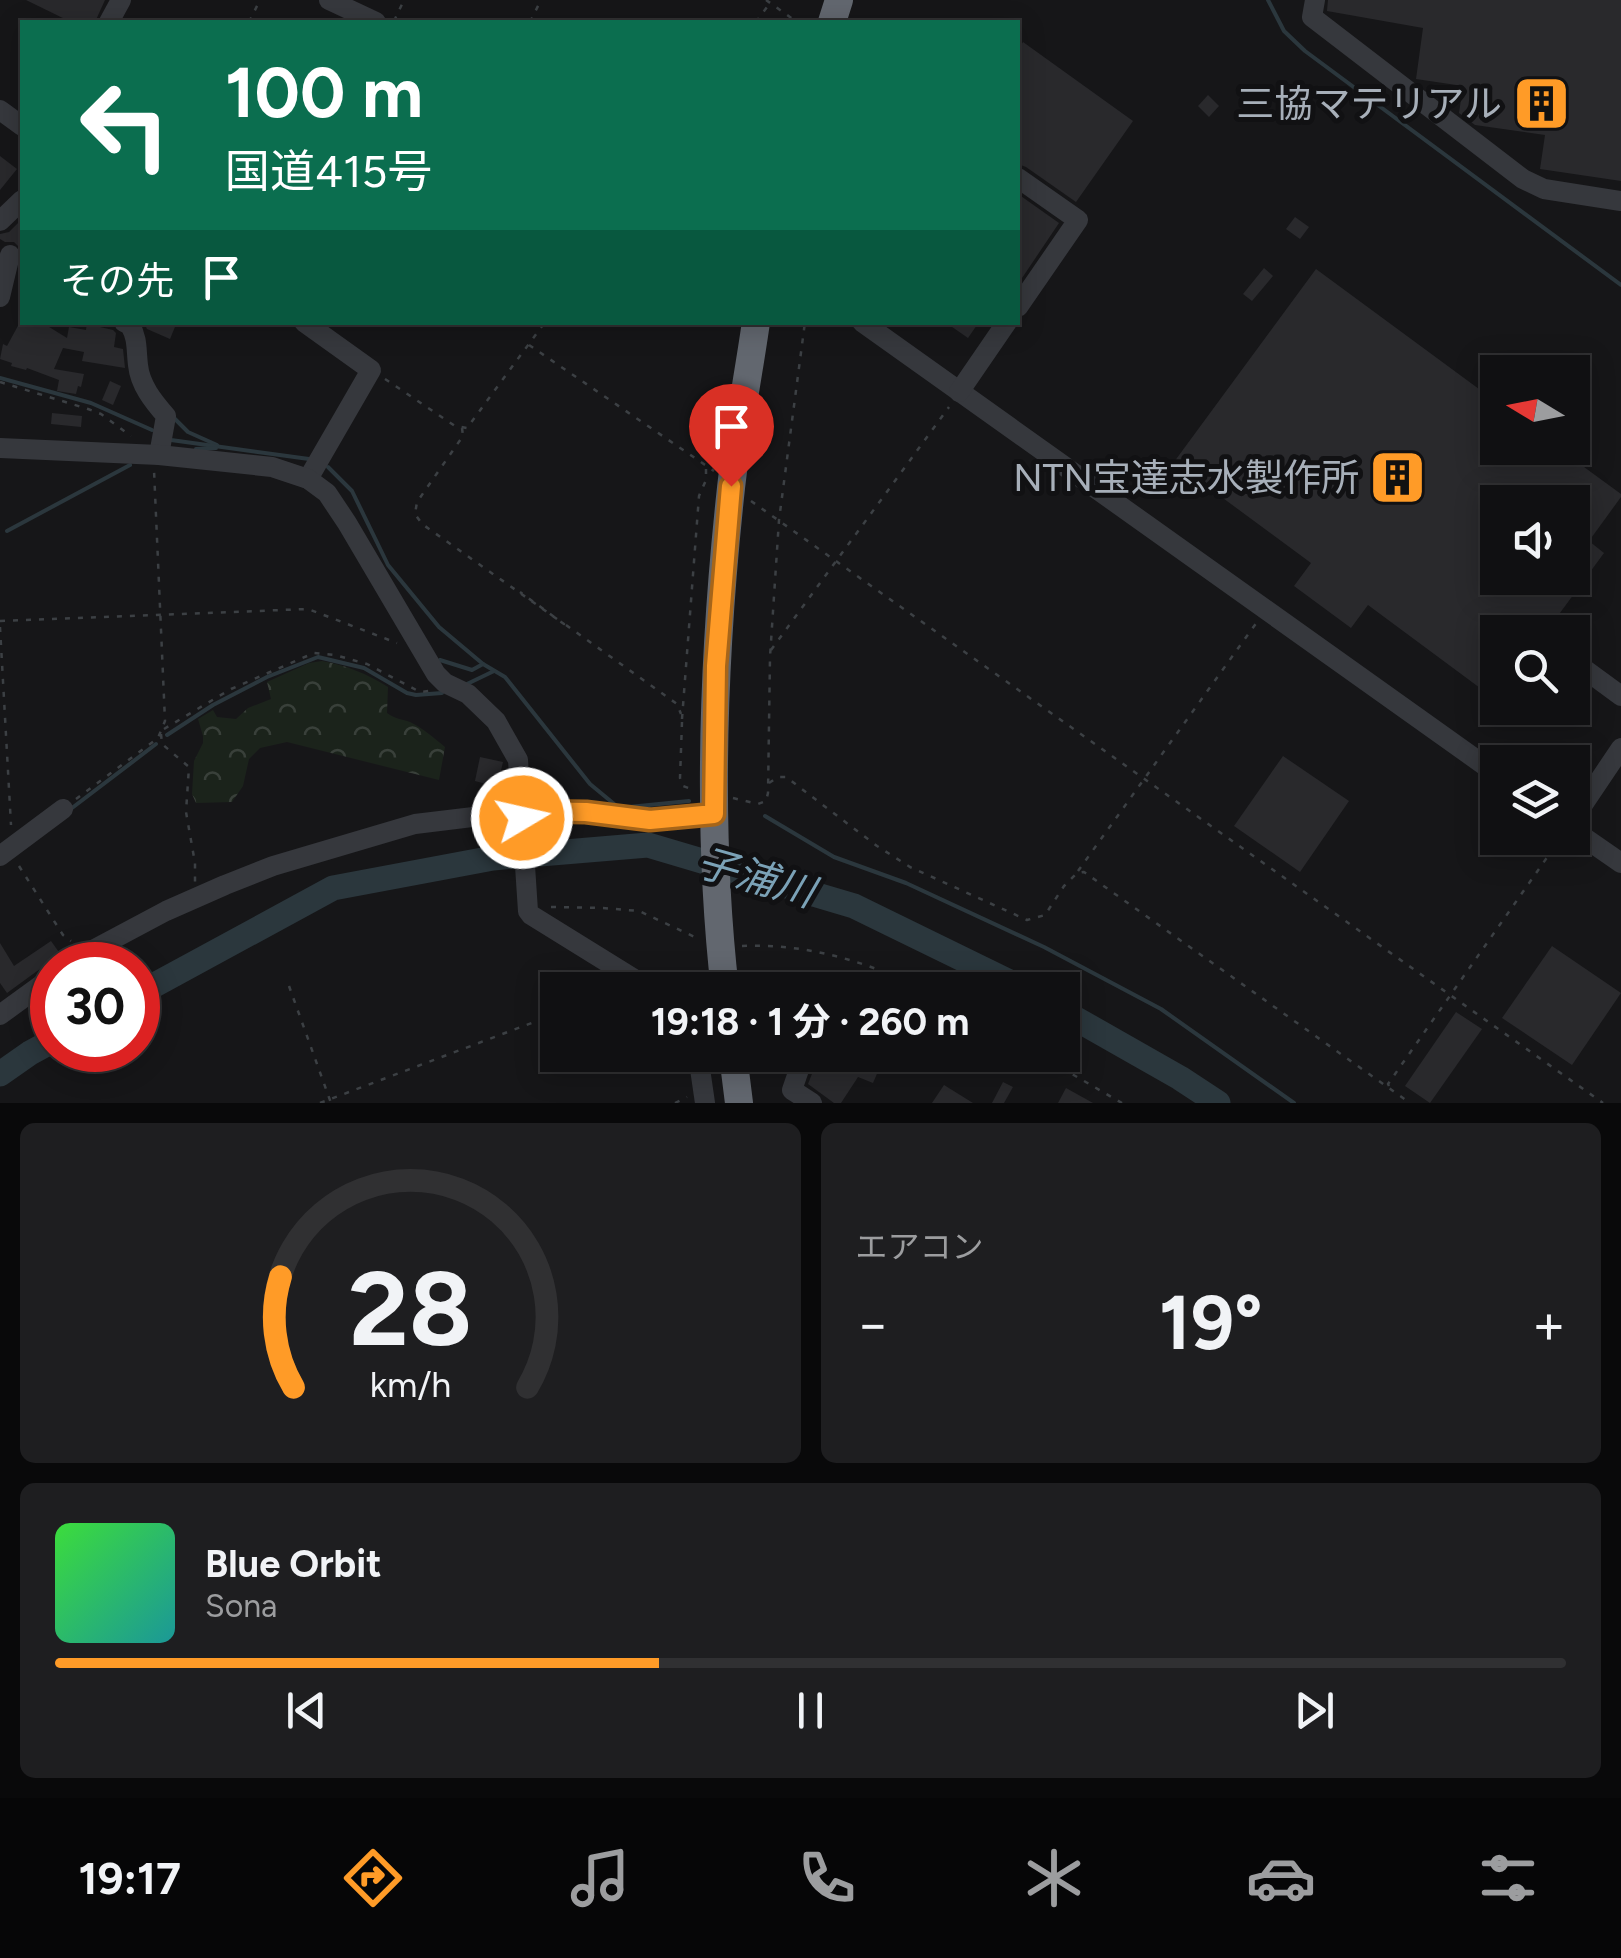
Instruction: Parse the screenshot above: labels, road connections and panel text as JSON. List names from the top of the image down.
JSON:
{
  "water": ["子浦川"],
  "places": {
    "building": ["三協マテリアル", "NTN宝達志水製作所"]
  },
  "north": "left",
  "page": {
    "turn": ["100 m", "国道415号"],
    "then": "その先",
    "limit": "30",
    "trip": "19:18 · 1 分 · 260 m",
    "tile": "エアコン",
    "heat": ["−", "19°", "+"],
    "song": ["Blue Orbit", "Sona"],
    "tabs": "19:17",
    "gauge": ["28", "km/h"]
  }
}
